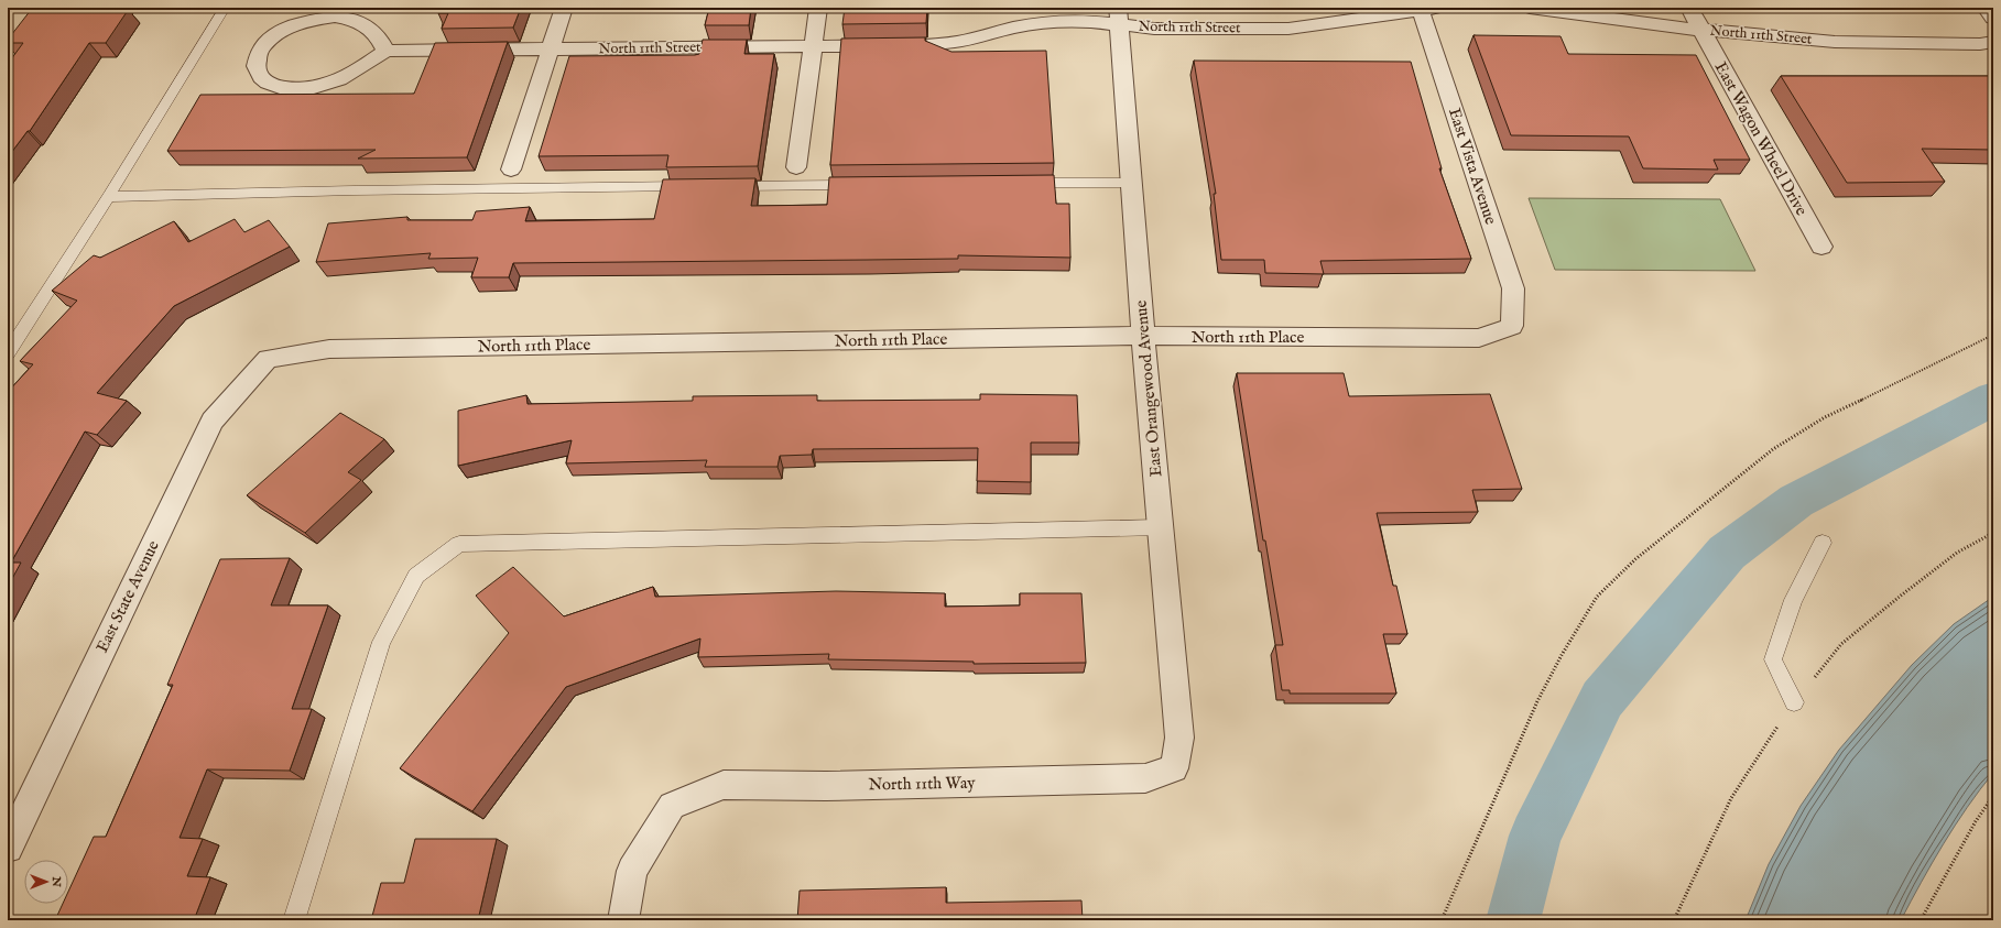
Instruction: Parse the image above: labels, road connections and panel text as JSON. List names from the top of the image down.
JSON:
{
  "streets": {
    "street": [
      "North 11th Street",
      "East Wagon Wheel Drive",
      "East Vista Avenue",
      "North 11th Place",
      "East Orangewood Avenue",
      "East State Avenue",
      "North 11th Way"
    ]
  },
  "crossings": [
    ["North 11th Street", "East Wagon Wheel Drive"],
    ["North 11th Street", "East Vista Avenue"],
    ["North 11th Street", "East Orangewood Avenue"],
    ["East Vista Avenue", "North 11th Place"],
    ["North 11th Place", "East Orangewood Avenue"],
    ["North 11th Place", "East State Avenue"],
    ["East Orangewood Avenue", "North 11th Way"]
  ],
  "north": "right"
}
